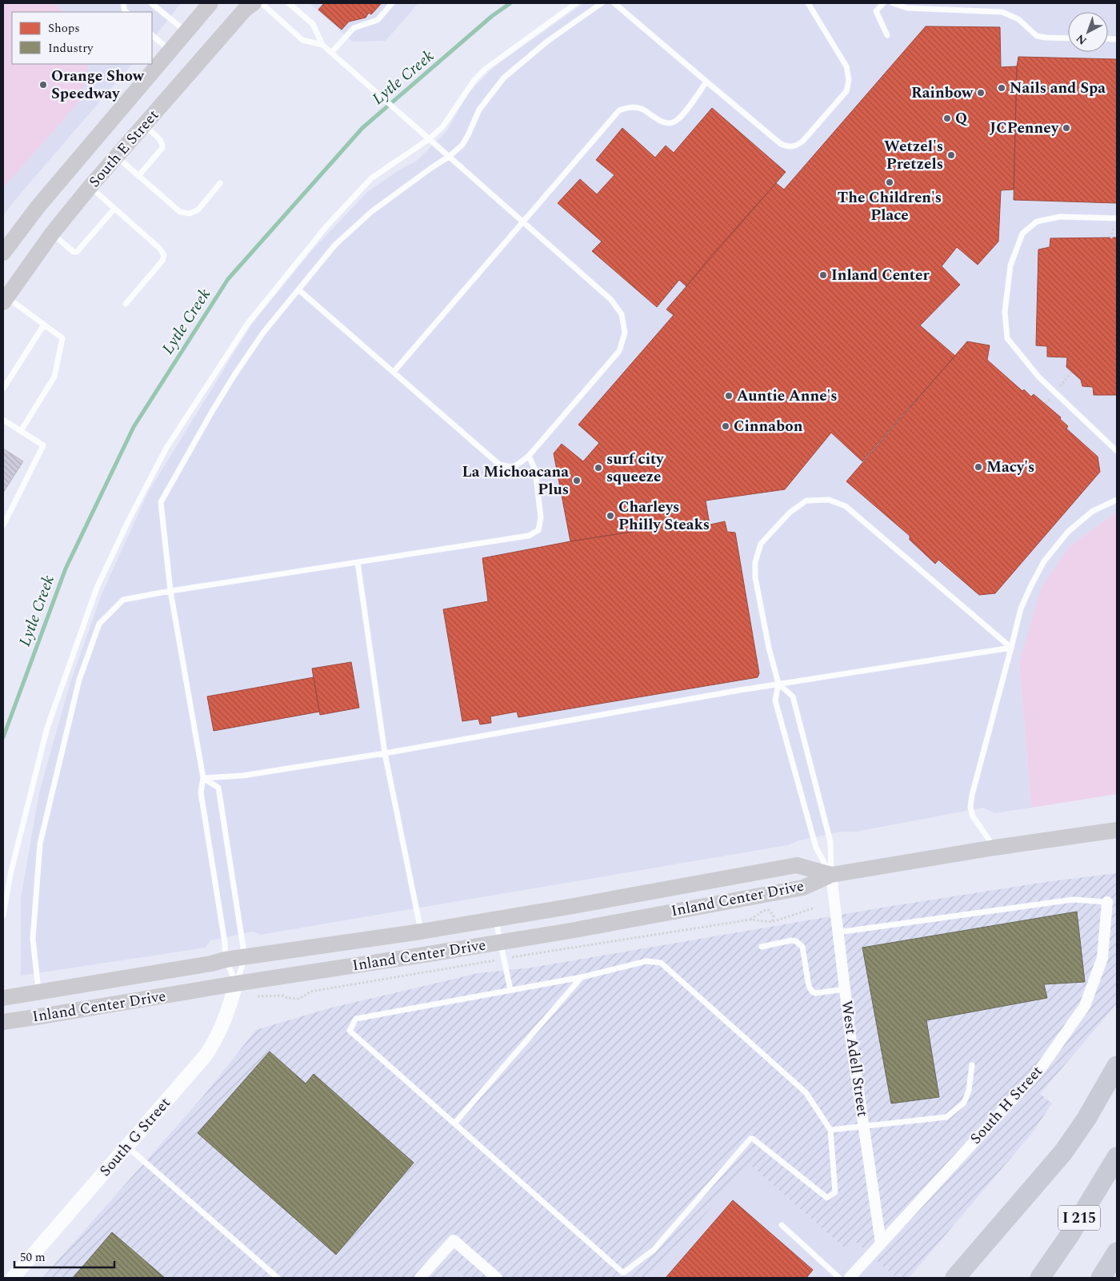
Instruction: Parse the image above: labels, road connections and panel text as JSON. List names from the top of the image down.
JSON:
{
  "streets": {
    "highway": ["I 215"],
    "main road": ["South E Street", "Inland Center Drive"],
    "street": ["West Adell Street", "South H Street", "South G Street"]
  },
  "crossings": [
    ["Inland Center Drive", "West Adell Street"],
    ["Inland Center Drive", "South G Street"],
    ["West Adell Street", "South H Street"]
  ],
  "water": ["Lytle Creek"],
  "places": [
    "Orange Show Speedway",
    "Nails and Spa",
    "Rainbow",
    "Q",
    "JCPenney",
    "Wetzel's Pretzels",
    "The Children's Place",
    "Inland Center",
    "Auntie Anne's",
    "Cinnabon",
    "Macy's",
    "surf city squeeze",
    "La Michoacana Plus",
    "Charleys Philly Steaks"
  ],
  "legend": ["Shops", "Industry"],
  "scale_bar": "50 m",
  "north": "bottom left"
}
